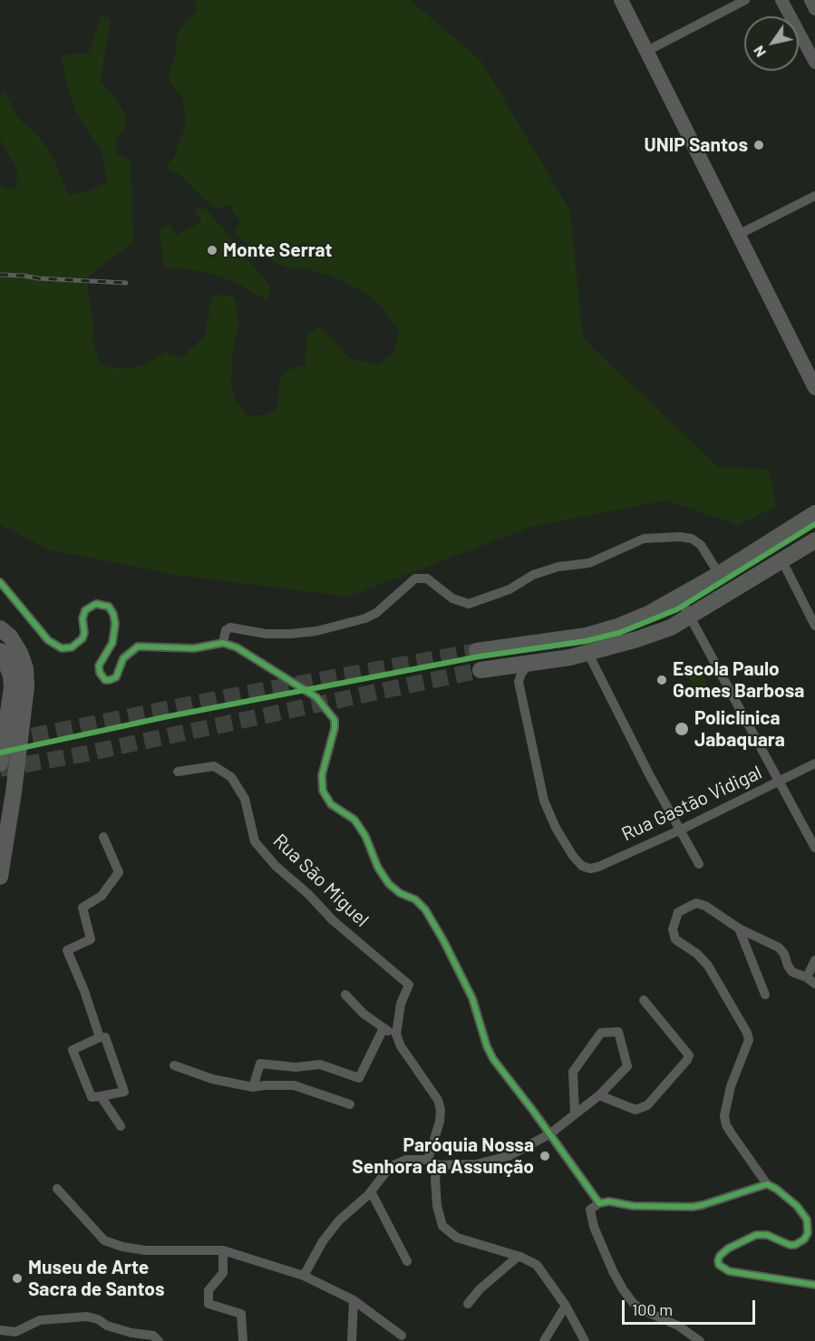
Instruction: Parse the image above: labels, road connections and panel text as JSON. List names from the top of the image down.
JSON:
{
  "streets": {
    "street": ["Rua Gastão Vidigal", "Rua São Miguel"]
  },
  "places": [
    "UNIP Santos",
    "Monte Serrat",
    "Escola Paulo Gomes Barbosa",
    "Policlínica Jabaquara",
    "Paróquia Nossa Senhora da Assunção",
    "Museu de Arte Sacra de Santos"
  ],
  "scale_bar": "100 m",
  "north": "bottom left"
}
